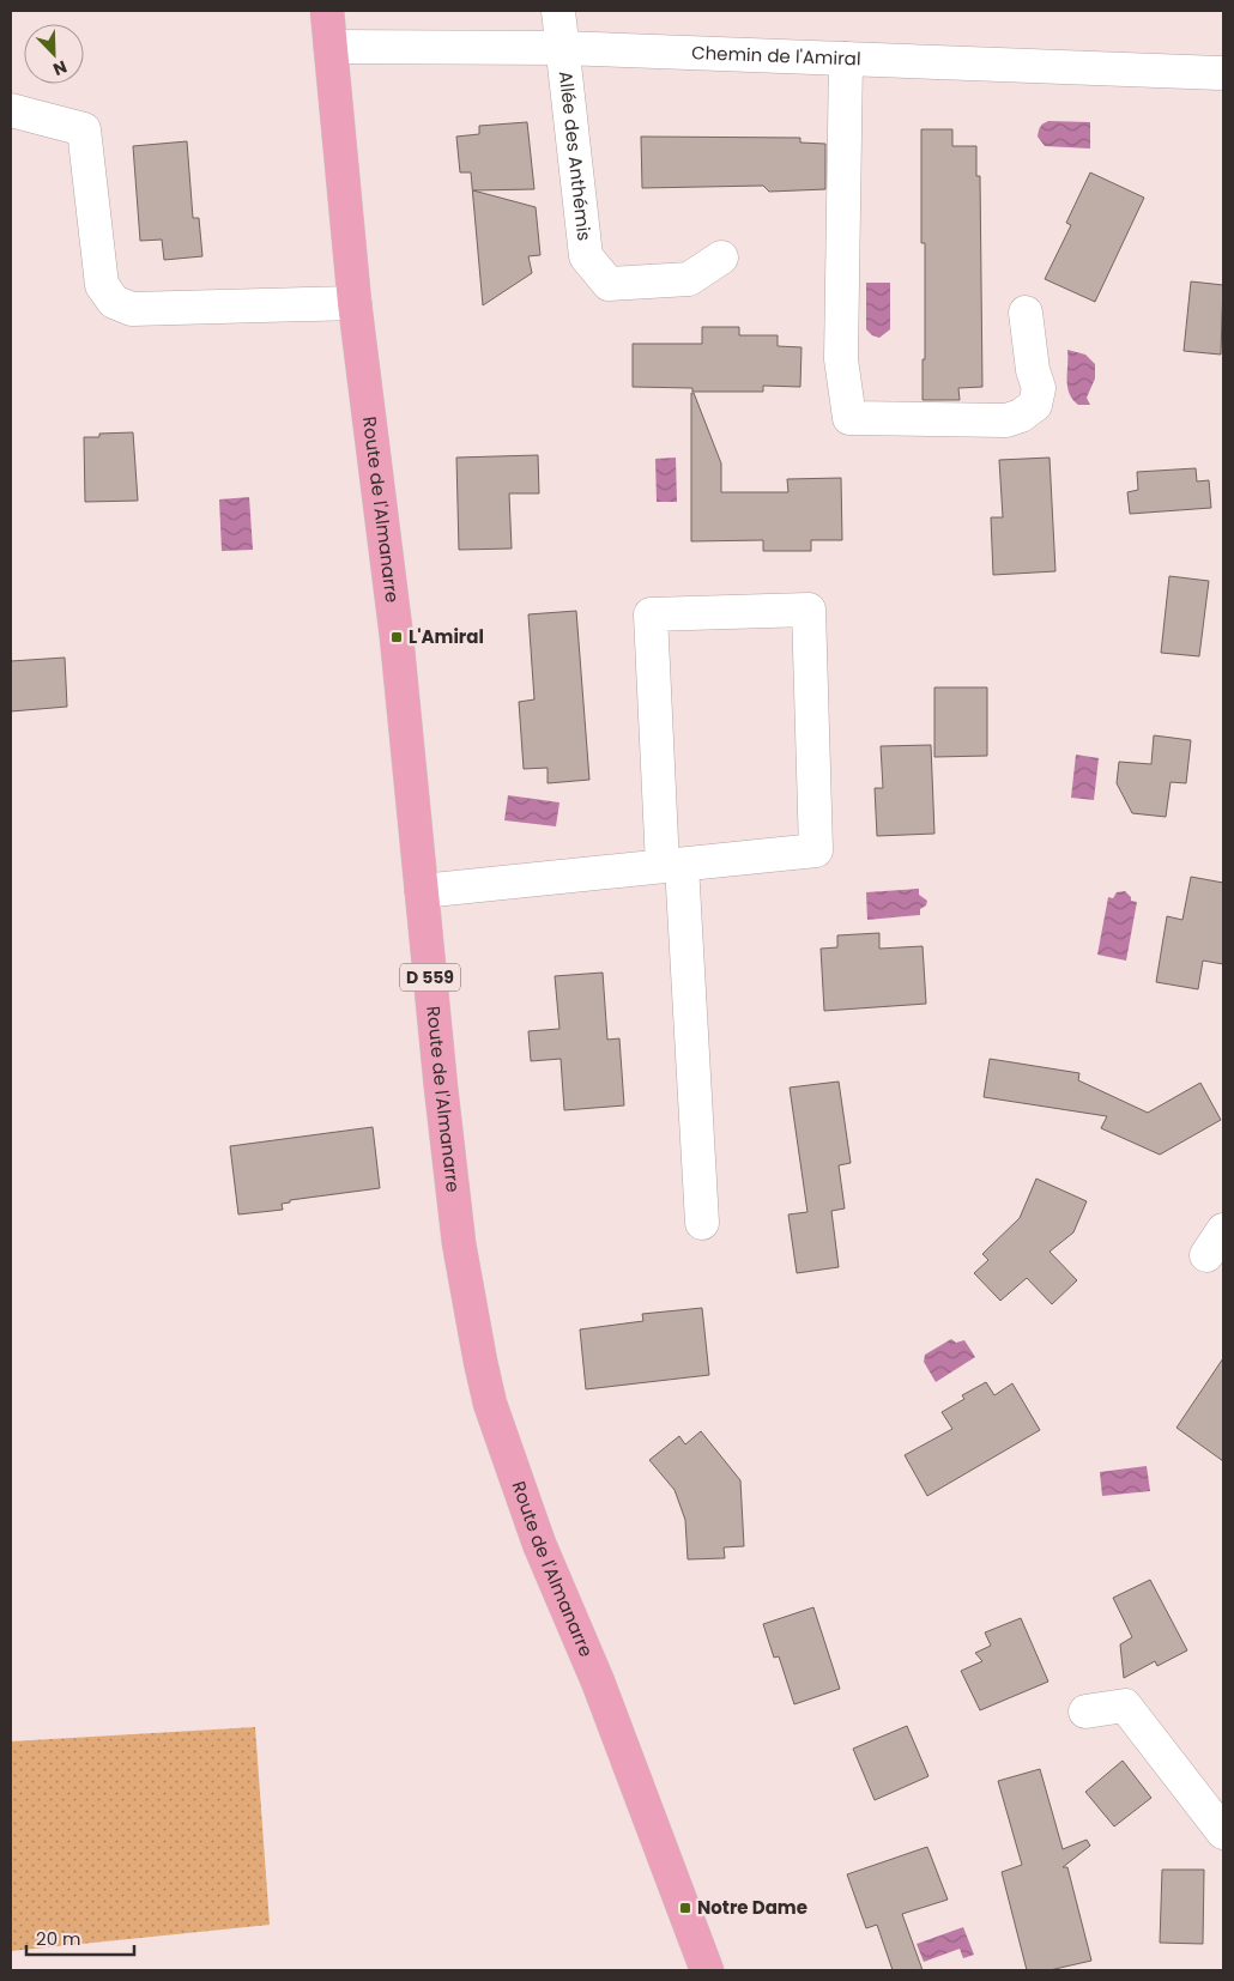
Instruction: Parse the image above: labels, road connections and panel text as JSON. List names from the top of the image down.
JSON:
{
  "streets": {
    "main road": ["Route de l'Almanarre", "D 559"],
    "street": ["Chemin de l'Amiral", "Allée des Anthémis"]
  },
  "crossings": [
    ["Chemin de l'Amiral", "Allée des Anthémis"],
    ["Chemin de l'Amiral", "Route de l'Almanarre"]
  ],
  "places": {
    "transit": ["L'Amiral", "Notre Dame"]
  },
  "scale_bar": "20 m",
  "north": "bottom right"
}
